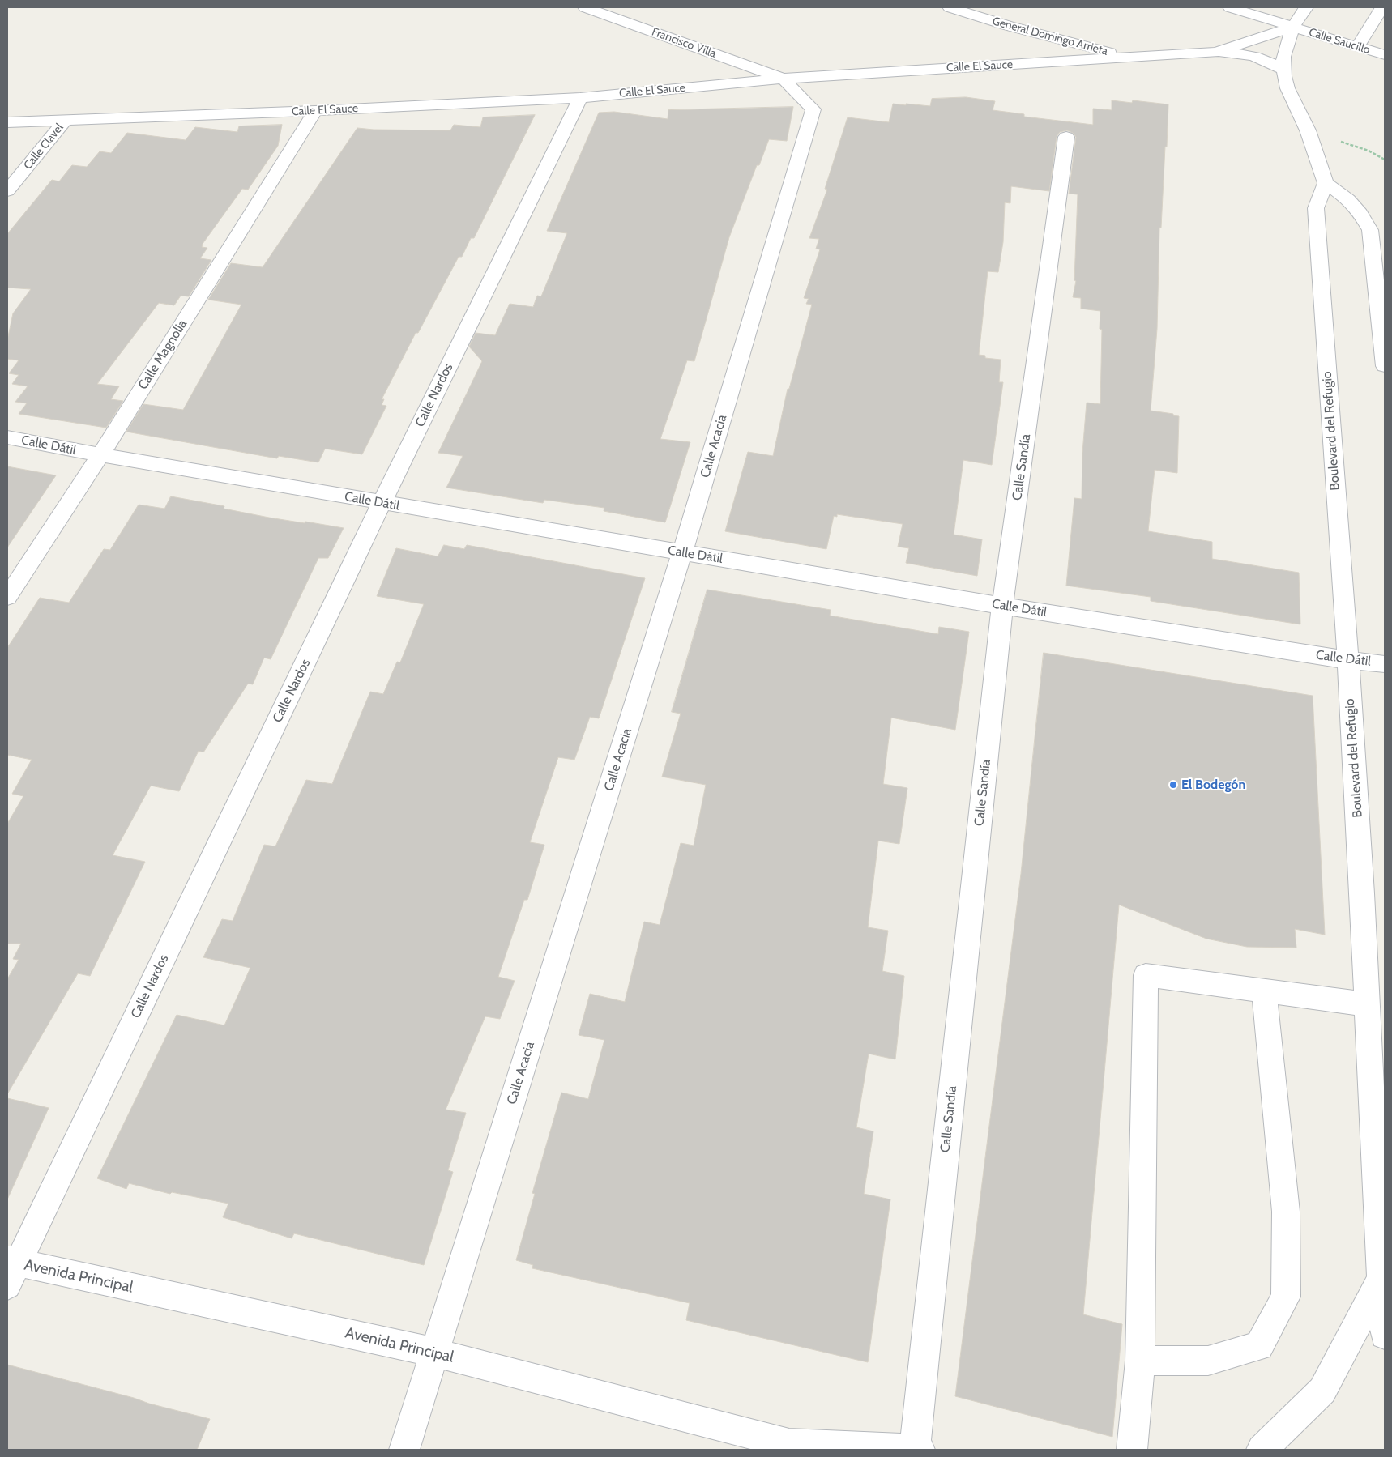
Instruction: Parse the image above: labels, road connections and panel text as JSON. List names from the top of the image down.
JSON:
{
  "streets": {
    "street": [
      "General Domingo Arrieta",
      "Calle Saucillo",
      "Francisco Villa",
      "Calle El Sauce",
      "Calle Clavel",
      "Calle Magnolia",
      "Calle Nardos",
      "Boulevard del Refugio",
      "Calle Dátil",
      "Calle Acacia",
      "Calle Sandía",
      "Avenida Principal"
    ]
  },
  "crossings": [
    ["General Domingo Arrieta", "Calle El Sauce"],
    ["Calle Saucillo", "Calle El Sauce"],
    ["Francisco Villa", "Calle El Sauce"],
    ["Francisco Villa", "Calle Acacia"],
    ["Calle El Sauce", "Calle Clavel"],
    ["Calle El Sauce", "Calle Magnolia"],
    ["Calle El Sauce", "Calle Nardos"],
    ["Calle El Sauce", "Calle Acacia"],
    ["Calle Magnolia", "Calle Dátil"],
    ["Calle Nardos", "Calle Dátil"],
    ["Calle Nardos", "Avenida Principal"],
    ["Boulevard del Refugio", "Calle Dátil"],
    ["Calle Dátil", "Calle Acacia"],
    ["Calle Dátil", "Calle Sandía"],
    ["Calle Acacia", "Avenida Principal"],
    ["Calle Sandía", "Avenida Principal"]
  ],
  "places": ["El Bodegón"]
}
